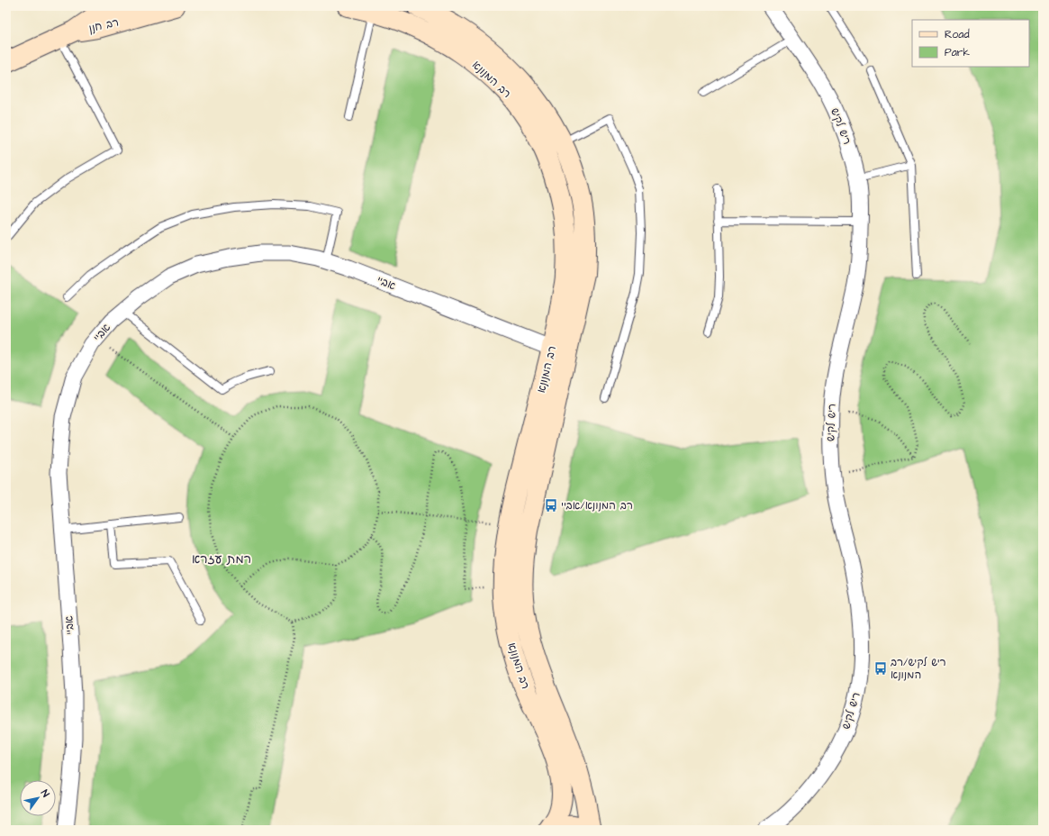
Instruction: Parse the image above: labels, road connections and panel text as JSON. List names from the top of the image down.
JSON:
{
  "streets": {
    "street": [
      "רב חנן",
      "רב המנונא",
      "ריש לקיש",
      "אביי"
    ]
  },
  "crossings": [
    ["רב המנונא", "אביי"]
  ],
  "districts": ["רמת עזרא"],
  "places": {
    "bus stop": ["רב המנונא/אביי", "ריש לקיש/רב המנונא"]
  },
  "legend": ["Road", "Park"],
  "north": "top right"
}
